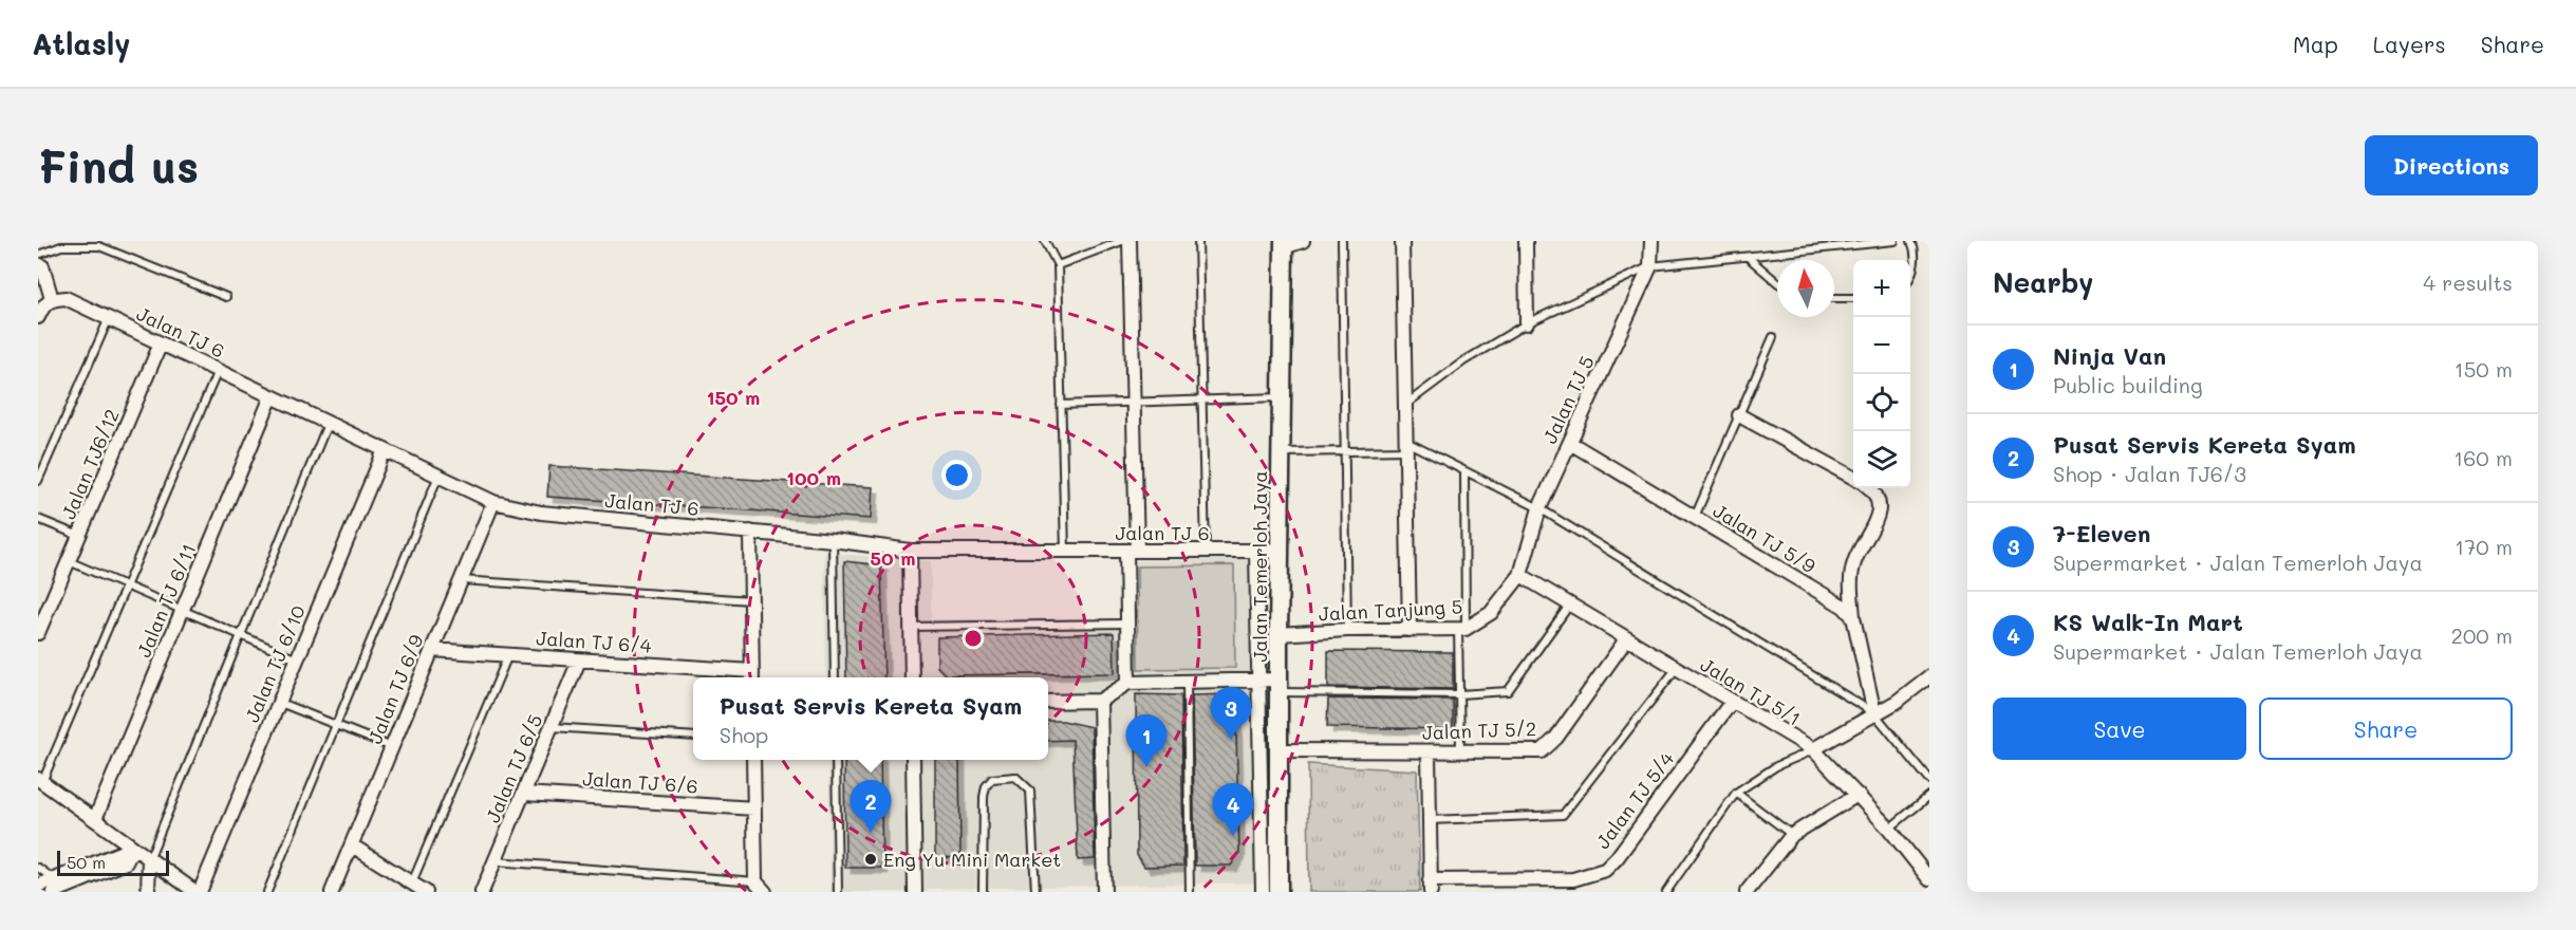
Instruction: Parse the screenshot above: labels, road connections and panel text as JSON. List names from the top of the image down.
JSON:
{
  "streets": {
    "street": [
      "Jalan TJ 6",
      "Jalan TJ 5",
      "Jalan TJ6/12",
      "Jalan TJ 5/9",
      "Jalan Temerloh Jaya",
      "Jalan TJ 6/11",
      "Jalan Tanjung 5",
      "Jalan TJ 6/4",
      "Jalan TJ 6/10",
      "Jalan TJ 6/9",
      "Jalan TJ 5/1",
      "Jalan TJ 5/2",
      "Jalan TJ 6/5",
      "Jalan TJ 6/6",
      "Jalan TJ 5/4"
    ]
  },
  "crossings": [
    ["Jalan TJ 6", "Jalan TJ6/12"],
    ["Jalan TJ 6", "Jalan Temerloh Jaya"],
    ["Jalan TJ 6", "Jalan TJ 6/11"],
    ["Jalan TJ 6", "Jalan TJ 6/10"],
    ["Jalan TJ 6", "Jalan TJ 6/9"],
    ["Jalan TJ 5", "Jalan TJ 5/9"],
    ["Jalan TJ 5", "Jalan Tanjung 5"],
    ["Jalan TJ 5", "Jalan TJ 5/1"],
    ["Jalan Temerloh Jaya", "Jalan Tanjung 5"],
    ["Jalan Temerloh Jaya", "Jalan TJ 5/2"],
    ["Jalan Tanjung 5", "Jalan TJ 5/1"],
    ["Jalan TJ 6/4", "Jalan TJ 6/9"],
    ["Jalan TJ 6/4", "Jalan TJ 6/5"],
    ["Jalan TJ 5/1", "Jalan TJ 5/2"],
    ["Jalan TJ 5/1", "Jalan TJ 5/4"],
    ["Jalan TJ 6/5", "Jalan TJ 6/6"]
  ],
  "places": ["Eng Yu Mini Market"],
  "scale_bar": "50 m",
  "north": "top",
  "page": {
    "header": "Atlasly",
    "nav": ["Map", "Layers", "Share"],
    "buttons": [
      "Directions",
      ["Save", "Share"]
    ],
    "title": "Find us",
    "heading": ["Nearby", "4 results"],
    "map_buttons": ["+", "−"],
    "list": [
      {
        "mark": "1",
        "name": "Ninja Van",
        "note": "Public building",
        "value": "150 m"
      },
      {
        "mark": "2",
        "name": "Pusat Servis Kereta Syam",
        "note": "Shop · Jalan TJ6/3",
        "value": "160 m"
      },
      {
        "mark": "3",
        "name": "7-Eleven",
        "note": "Supermarket · Jalan Temerloh Jaya",
        "value": "170 m"
      },
      {
        "mark": "4",
        "name": "KS Walk-In Mart",
        "note": "Supermarket · Jalan Temerloh Jaya",
        "value": "200 m"
      }
    ],
    "popup": ["Pusat Servis Kereta Syam", "Shop"],
    "pins": [
      "3",
      "1",
      "2",
      "4"
    ],
    "scale": "50 m"
  },
  "rings": ["150 m", "100 m", "50 m"]
}
